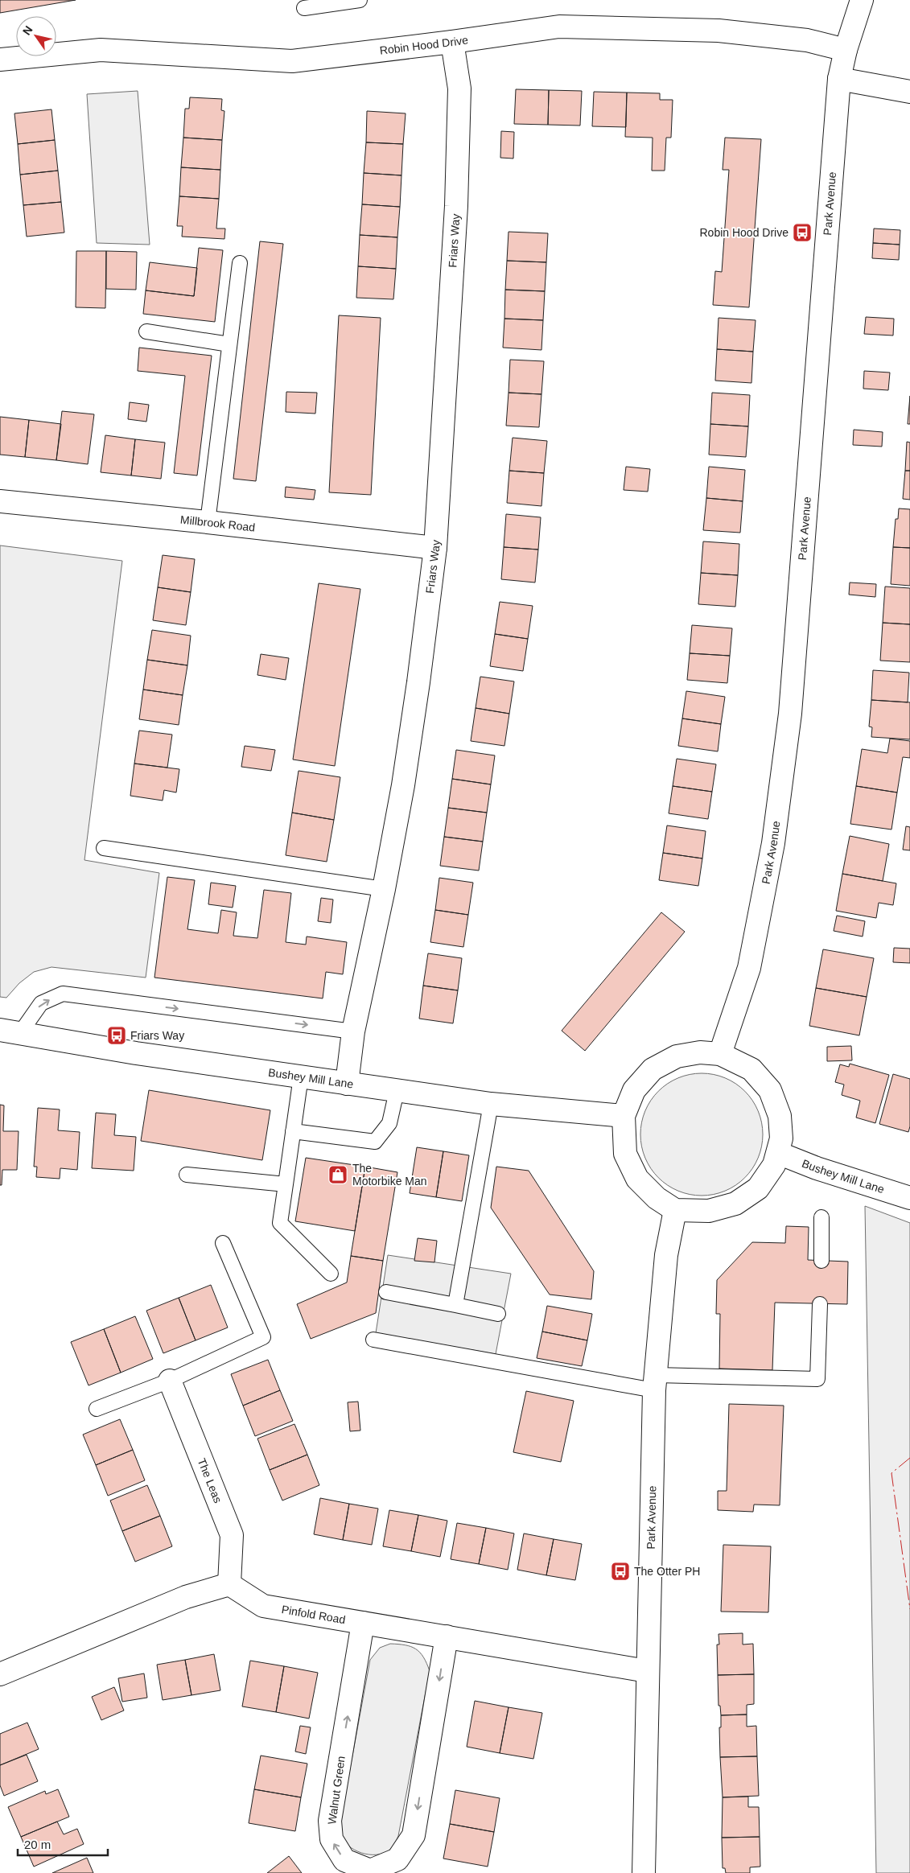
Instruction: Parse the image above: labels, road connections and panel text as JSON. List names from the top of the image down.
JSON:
{
  "streets": {
    "street": [
      "Robin Hood Drive",
      "Park Avenue",
      "Friars Way",
      "Millbrook Road",
      "Bushey Mill Lane",
      "The Leas",
      "Pinfold Road",
      "Walnut Green"
    ]
  },
  "crossings": [
    ["Robin Hood Drive", "Park Avenue"],
    ["Robin Hood Drive", "Friars Way"],
    ["Park Avenue", "Pinfold Road"],
    ["Friars Way", "Millbrook Road"],
    ["Friars Way", "Bushey Mill Lane"],
    ["The Leas", "Pinfold Road"],
    ["Pinfold Road", "Walnut Green"]
  ],
  "places": {
    "bus stop": ["Robin Hood Drive", "Friars Way", "The Otter PH"],
    "shop": ["The Motorbike Man"]
  },
  "scale_bar": "20 m",
  "north": "top left"
}
